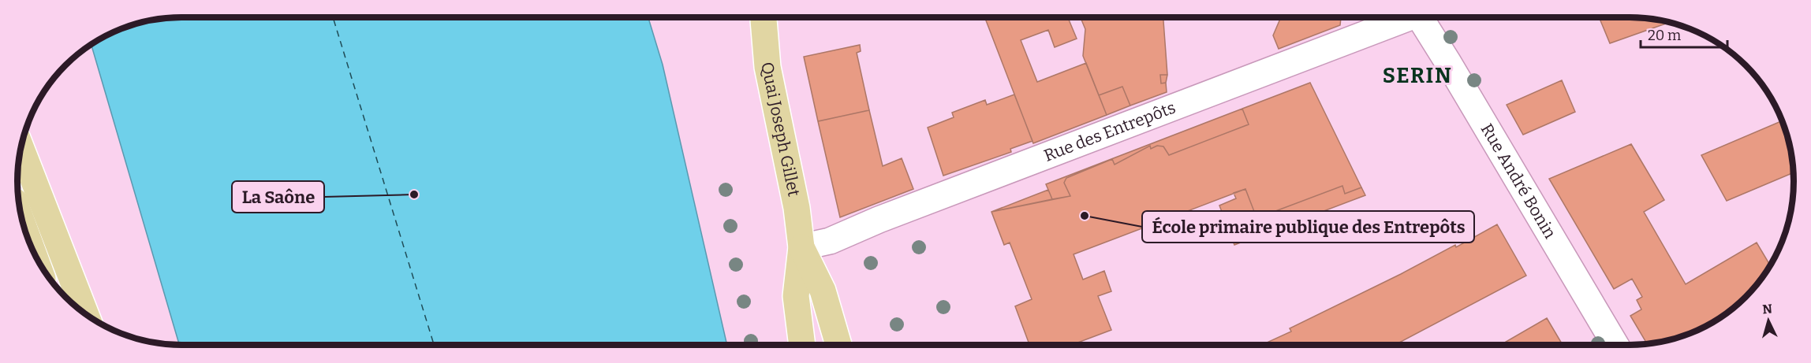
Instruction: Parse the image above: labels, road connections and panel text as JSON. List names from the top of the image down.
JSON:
{
  "streets": {
    "main road": ["Quai Joseph Gillet"],
    "street": ["Rue des Entrepôts", "Rue André Bonin"]
  },
  "crossings": [
    ["Quai Joseph Gillet", "Rue des Entrepôts"]
  ],
  "districts": ["SERIN"],
  "places": ["La Saône", "École primaire publique des Entrepôts"],
  "scale_bar": "20 m",
  "north": "top"
}
